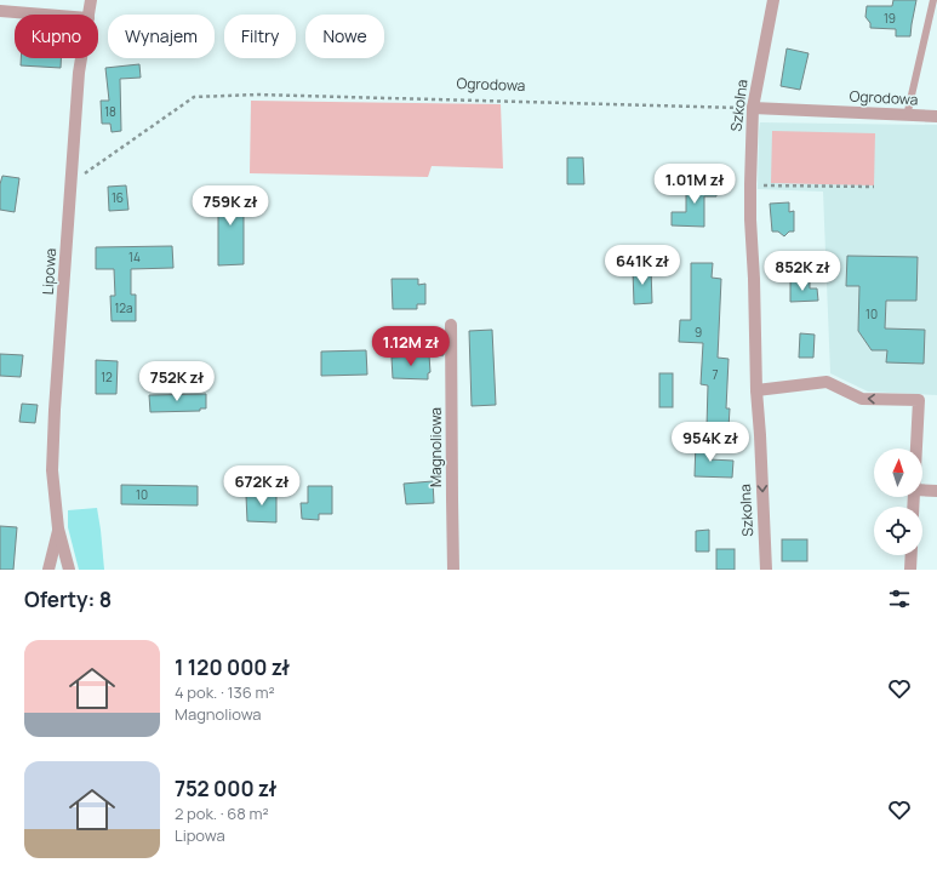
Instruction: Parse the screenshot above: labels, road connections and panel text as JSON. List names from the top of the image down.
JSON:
{
  "streets": {
    "street": [
      "Ogrodowa",
      "Szkolna",
      "Lipowa",
      "Magnoliowa"
    ]
  },
  "crossings": [
    ["Ogrodowa", "Szkolna"],
    ["Ogrodowa", "Lipowa"]
  ],
  "house_numbers": [
    "19",
    "18",
    "16",
    "14",
    "12a",
    "10",
    "9",
    "7",
    "12",
    "10"
  ],
  "north": "top",
  "page": {
    "chip": [
      "Kupno",
      "Wynajem",
      "Filtry",
      "Nowe"
    ],
    "price": [
      "1.01M zł",
      "759K zł",
      "641K zł",
      "852K zł",
      "1.12M zł",
      "752K zł",
      "954K zł",
      "672K zł"
    ],
    "heading": "Oferty: 8",
    "list": [
      {
        "name": "1 120 000 zł",
        "note": "4 pok. · 136 m² · Magnoliowa"
      },
      {
        "name": "752 000 zł",
        "note": "2 pok. · 68 m² · Lipowa"
      }
    ]
  }
}
